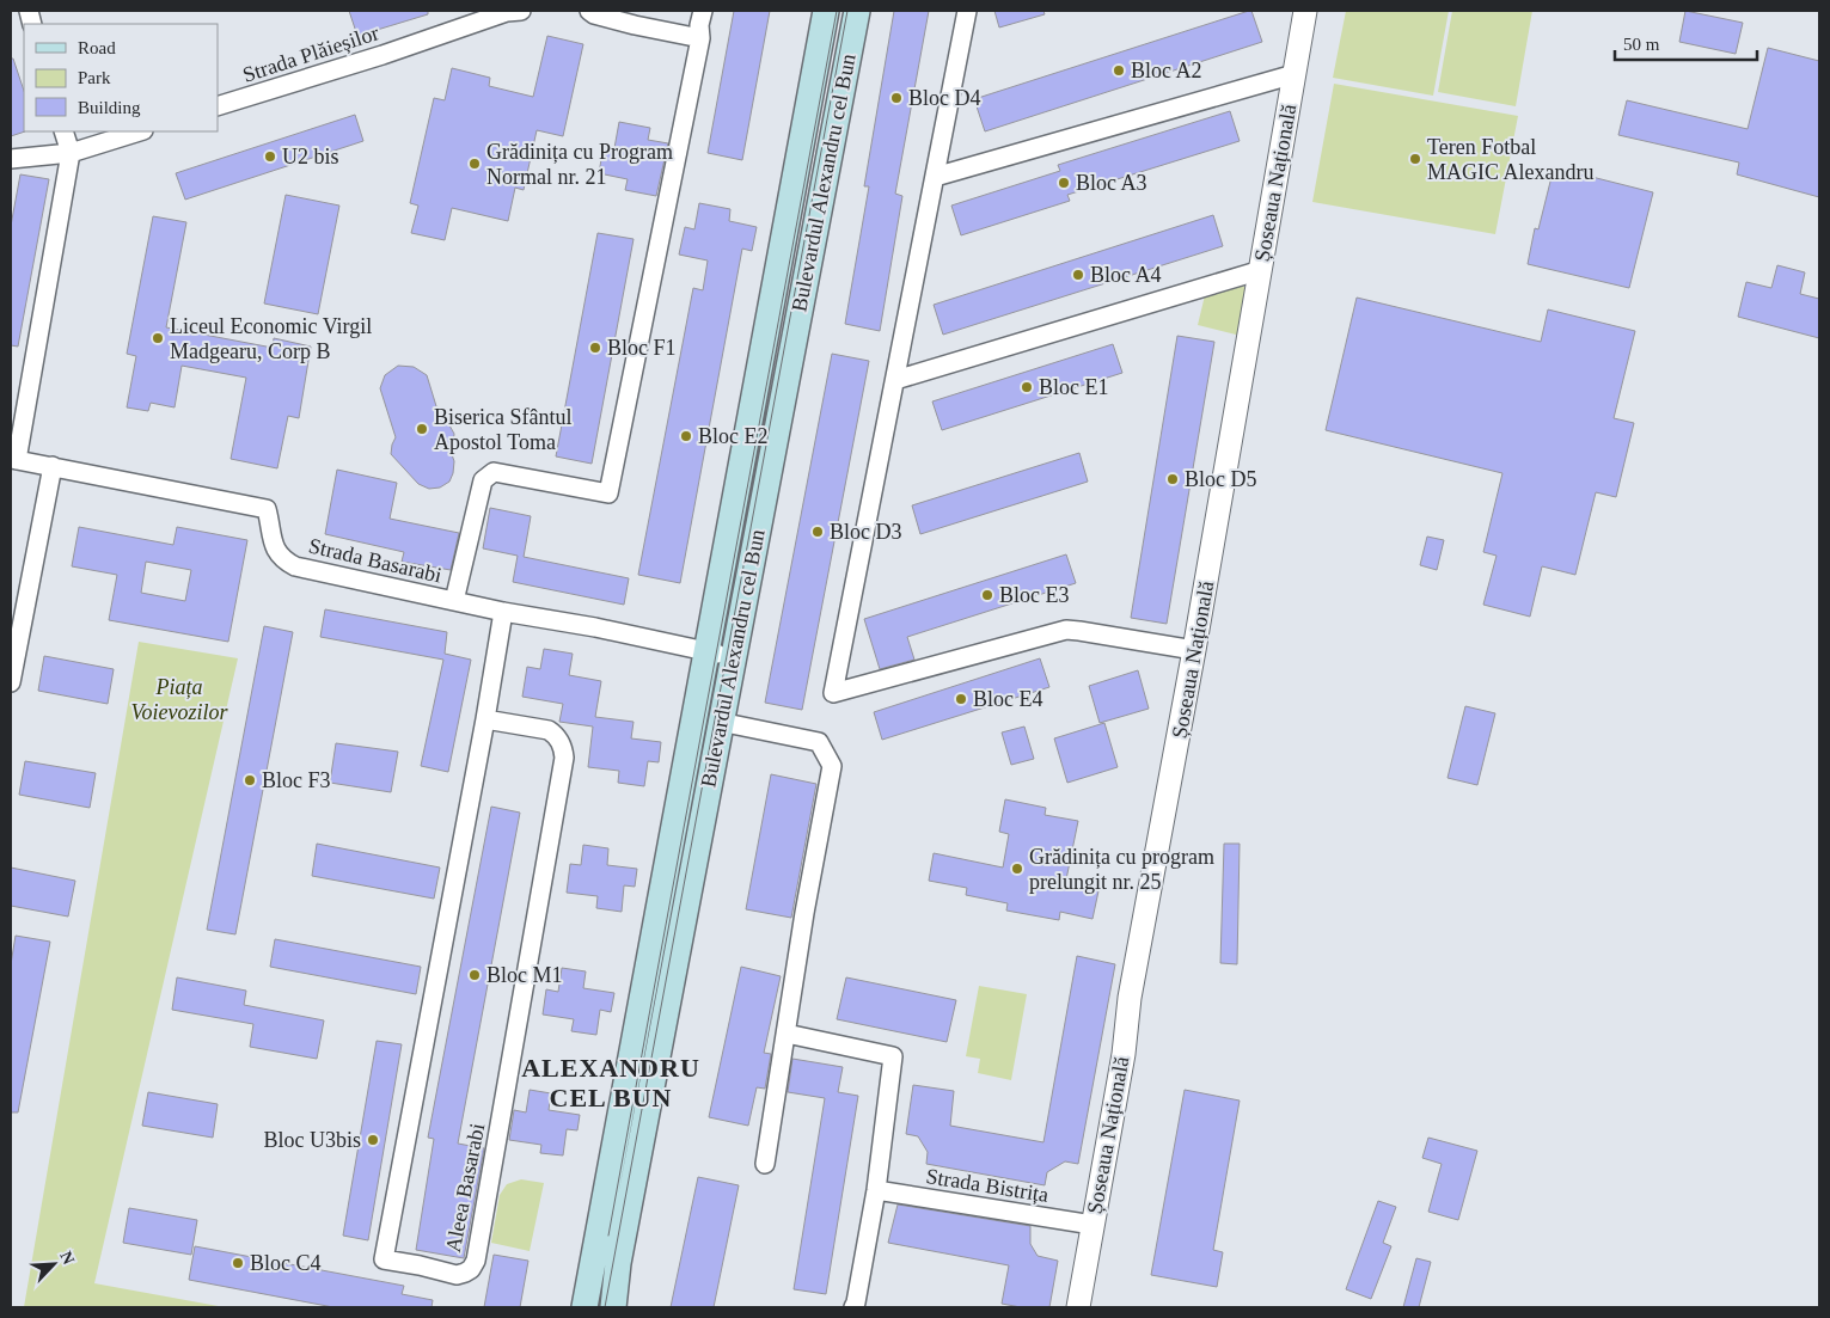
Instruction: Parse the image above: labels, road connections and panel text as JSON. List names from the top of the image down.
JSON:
{
  "streets": {
    "main road": ["Bulevardul Alexandru cel Bun"],
    "street": [
      "Strada Plăieșilor",
      "Șoseaua Națională",
      "Strada Basarabi",
      "Strada Bistrița",
      "Aleea Basarabi"
    ]
  },
  "crossings": [
    ["Bulevardul Alexandru cel Bun", "Strada Basarabi"],
    ["Șoseaua Națională", "Strada Bistrița"],
    ["Strada Basarabi", "Aleea Basarabi"]
  ],
  "districts": ["ALEXANDRU CEL BUN"],
  "parks": ["Piața Voievozilor"],
  "places": [
    "Bloc A2",
    "Bloc D4",
    "U2 bis",
    "Teren Fotbal MAGIC Alexandru",
    "Grădinița cu Program Normal nr. 21",
    "Bloc A3",
    "Bloc A4",
    "Liceul Economic Virgil Madgearu, Corp B",
    "Bloc F1",
    "Bloc E1",
    "Biserica Sfântul Apostol Toma",
    "Bloc E2",
    "Bloc D5",
    "Bloc D3",
    "Bloc E3",
    "Bloc E4",
    "Bloc F3",
    "Grădinița cu program prelungit nr. 25",
    "Bloc M1",
    "Bloc U3bis",
    "Bloc C4"
  ],
  "legend": ["Road", "Park", "Building"],
  "scale_bar": "50 m",
  "north": "top right"
}
